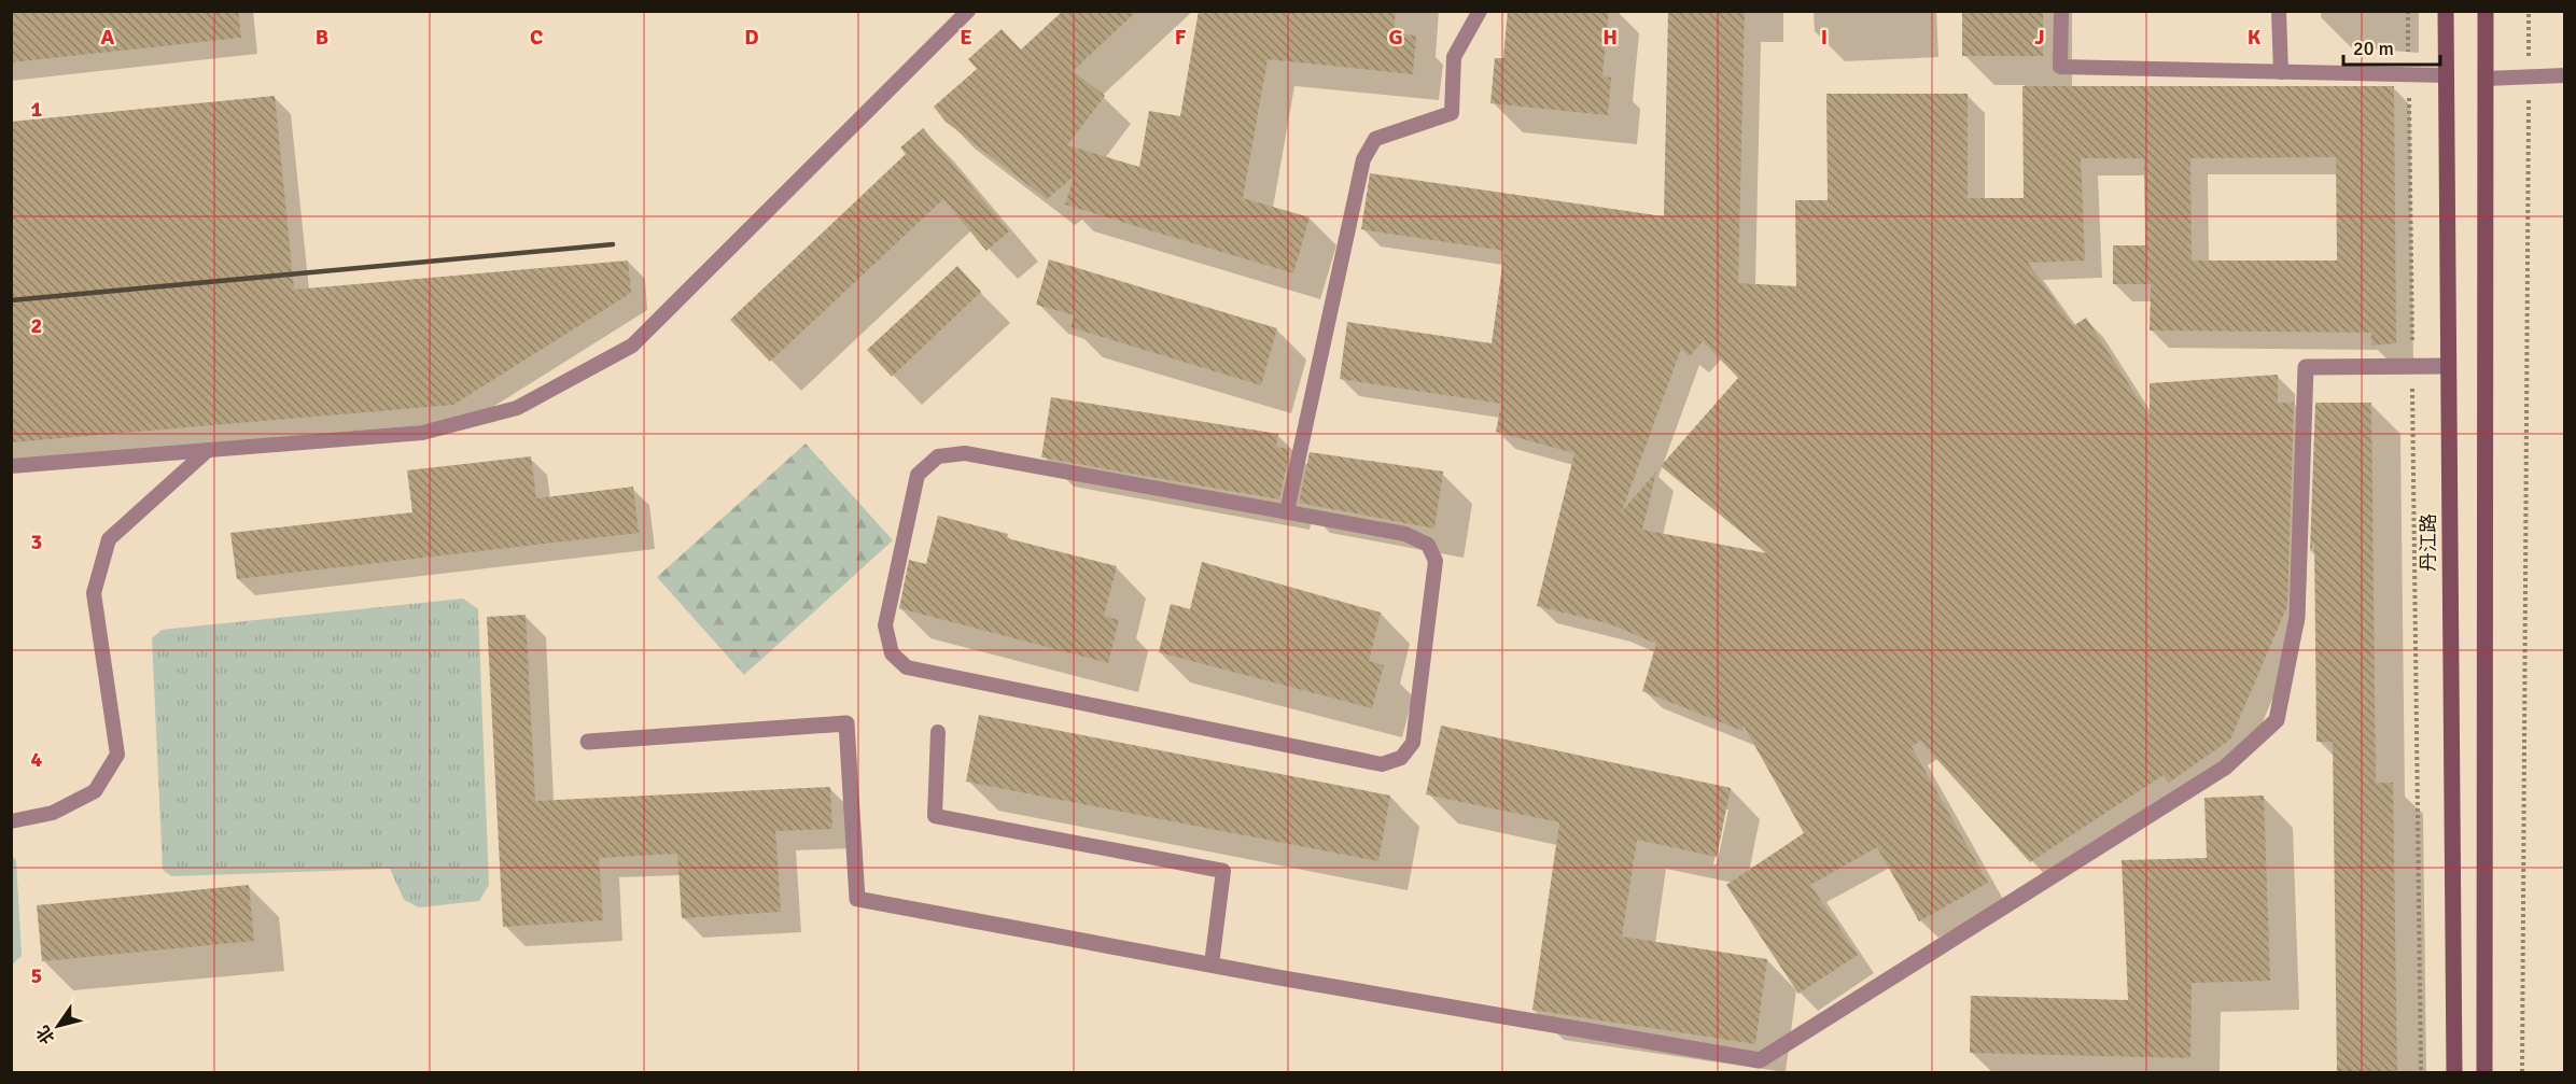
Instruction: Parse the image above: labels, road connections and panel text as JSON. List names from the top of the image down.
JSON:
{
  "streets": {
    "main road": ["丹江路"]
  },
  "scale_bar": "20 m",
  "north": "bottom left",
  "grid": {
    "columns": [
      "A",
      "B",
      "C",
      "D",
      "E",
      "F",
      "G",
      "H",
      "I",
      "J",
      "K"
    ],
    "rows": [
      "1",
      "2",
      "3",
      "4",
      "5"
    ]
  }
}
